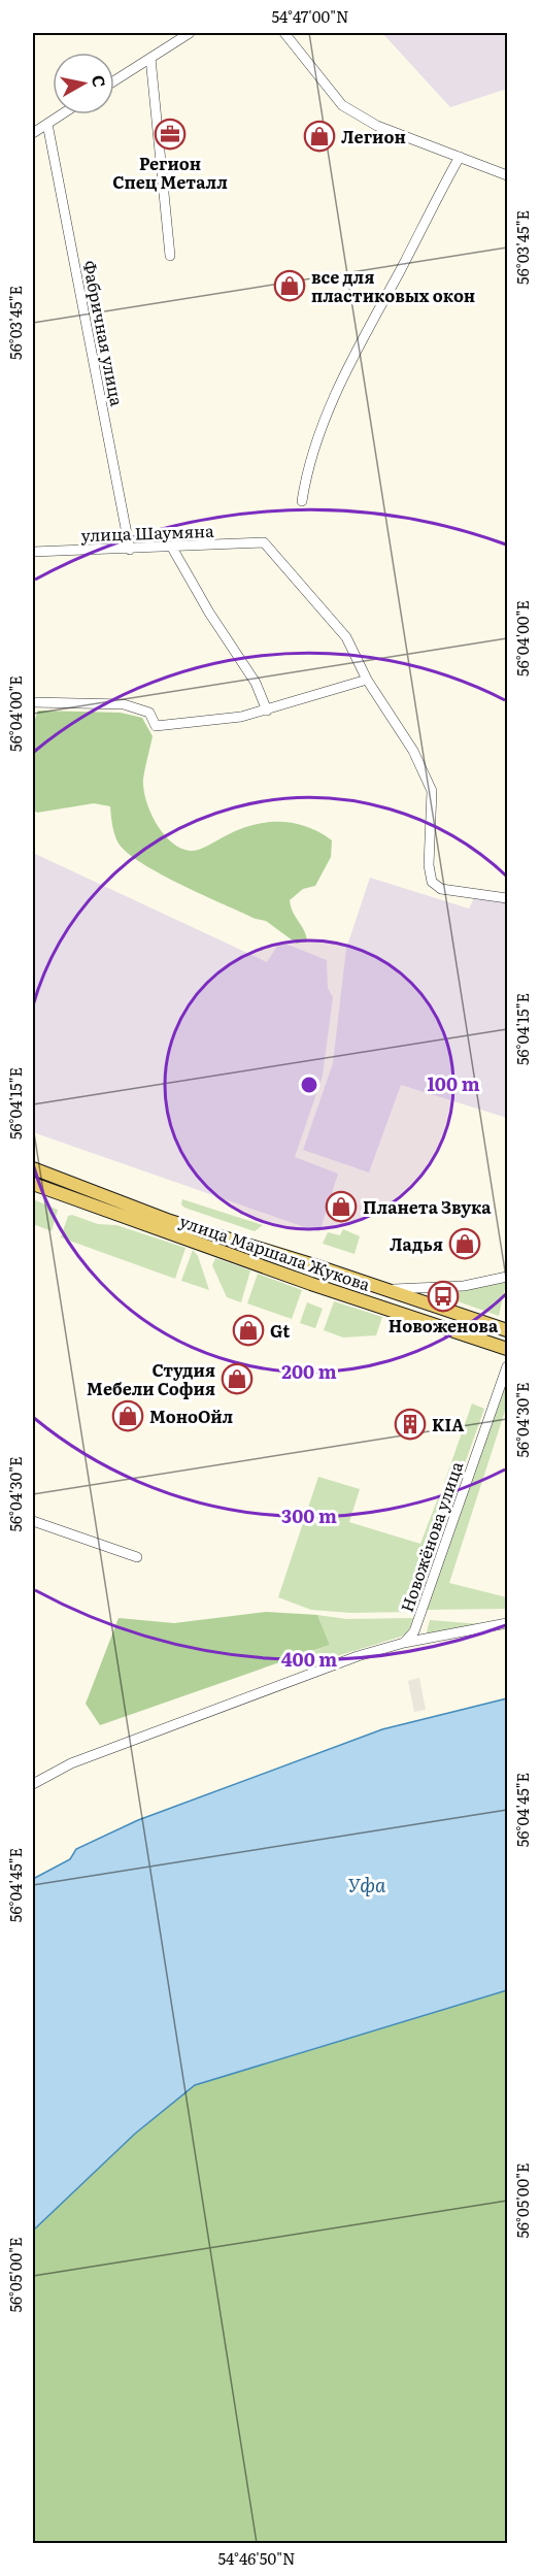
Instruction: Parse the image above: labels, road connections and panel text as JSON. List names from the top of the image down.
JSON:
{
  "streets": {
    "main road": ["улица Маршала Жукова"],
    "street": ["Фабричная улица", "улица Шаумяна", "Новожёнова улица"]
  },
  "crossings": [
    ["Фабричная улица", "улица Шаумяна"]
  ],
  "water": ["Уфа"],
  "places": {
    "office": ["Регион Спец Металл"],
    "shop": [
      "Легион",
      "все для пластиковых окон",
      "Планета Звука",
      "Ладья",
      "Gt",
      "Студия Мебели София",
      "МоноОйл"
    ],
    "bus stop": ["Новоженова"],
    "building": ["KIA"]
  },
  "north": "right",
  "coordinates": [
    "54°47'00\"N",
    "56°03'45\"E",
    "56°04'00\"E",
    "56°04'15\"E",
    "56°04'30\"E",
    "56°04'45\"E",
    "56°05'00\"E",
    "54°46'50\"N"
  ],
  "rings": [
    "100 m",
    "200 m",
    "300 m",
    "400 m"
  ]
}
